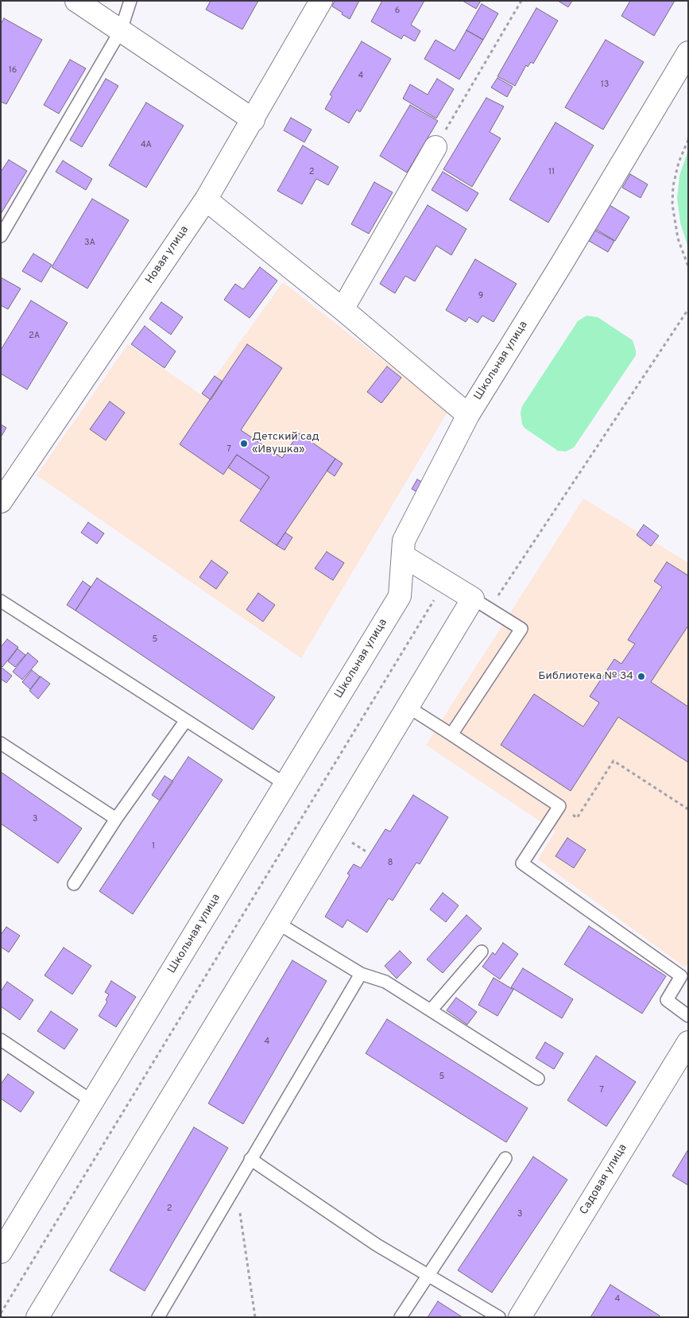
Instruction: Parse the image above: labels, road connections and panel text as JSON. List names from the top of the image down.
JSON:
{
  "streets": {
    "street": ["Новая улица", "Школьная улица", "Садовая улица"]
  },
  "places": ["Детский сад «Ивушка»", "Библиотека № 34"],
  "house_numbers": [
    "6",
    "16",
    "4",
    "13",
    "4А",
    "2",
    "11",
    "3А",
    "9",
    "2А",
    "7",
    "5",
    "3",
    "1",
    "8",
    "4",
    "5",
    "7",
    "2",
    "3",
    "4"
  ]
}
